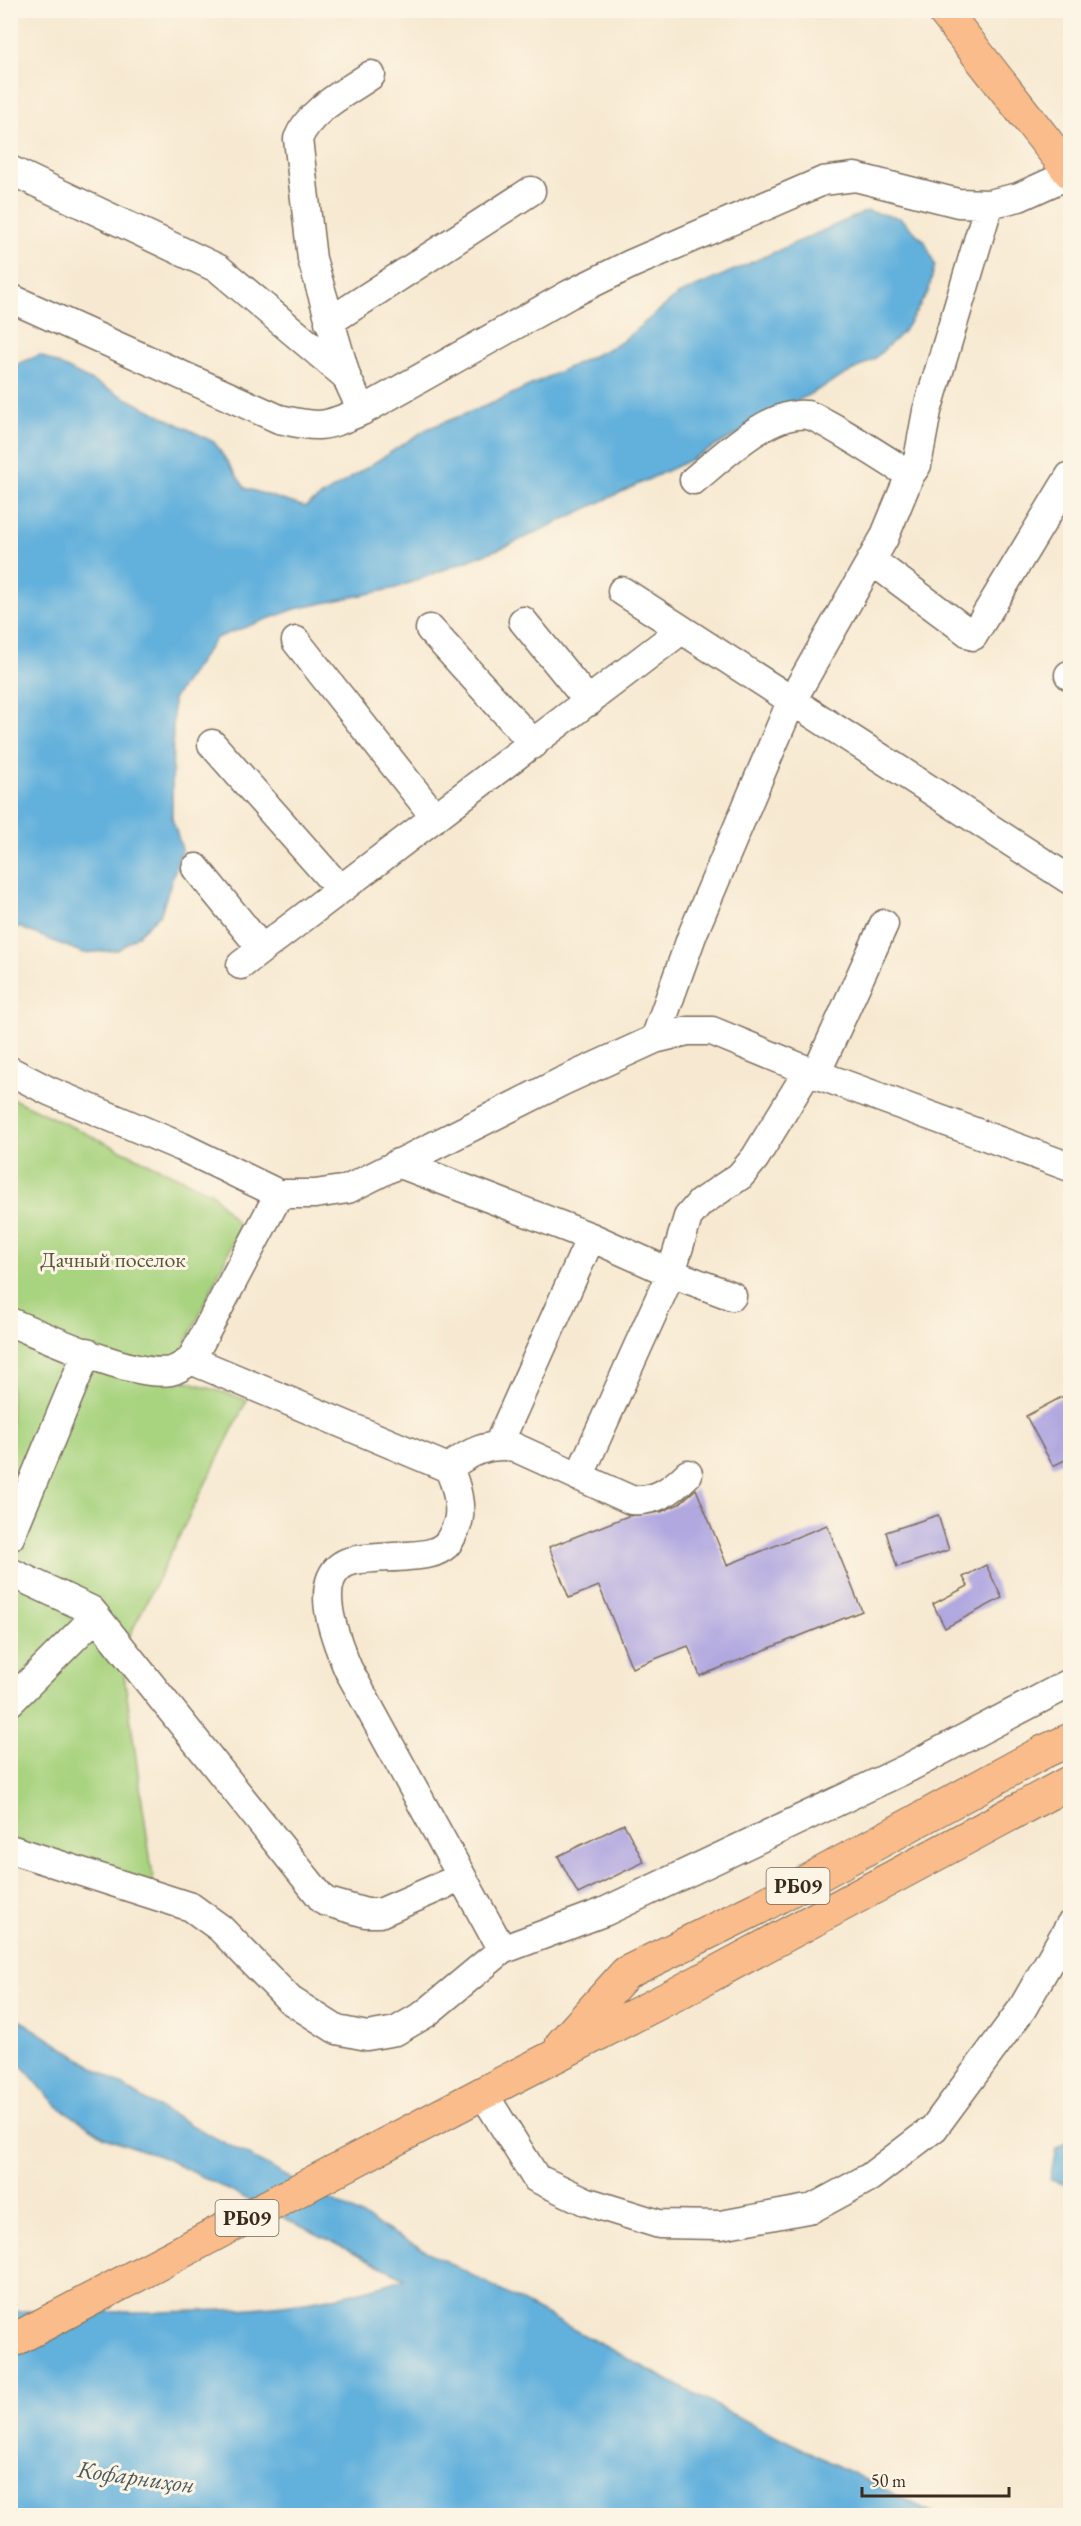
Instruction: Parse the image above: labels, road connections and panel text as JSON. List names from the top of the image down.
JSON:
{
  "streets": {
    "main road": ["РБ09"]
  },
  "water": ["Кофарниҳон"],
  "parks": ["Дачный поселок"],
  "scale_bar": "50 m"
}
